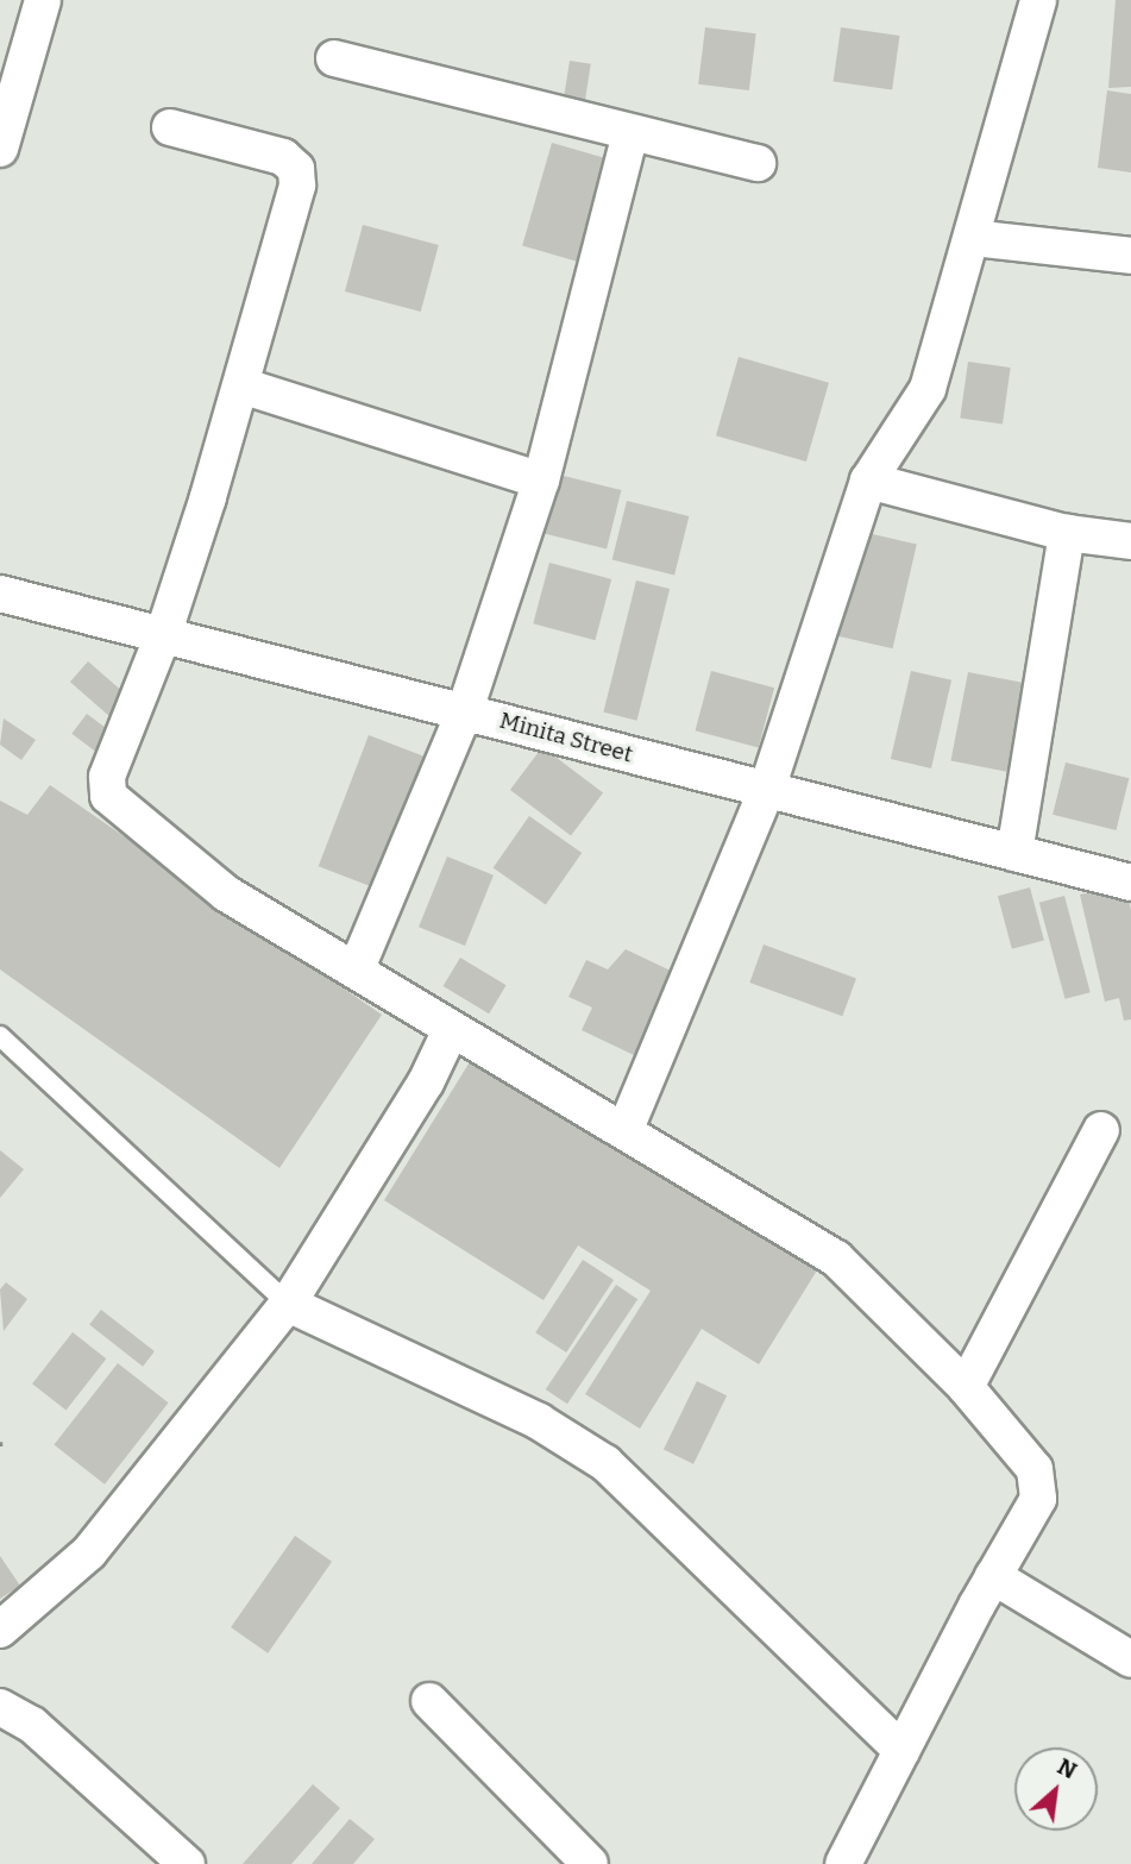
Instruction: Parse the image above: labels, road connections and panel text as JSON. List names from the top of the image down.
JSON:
{
  "streets": {
    "street": ["Minita Street"]
  },
  "north": "top right"
}
